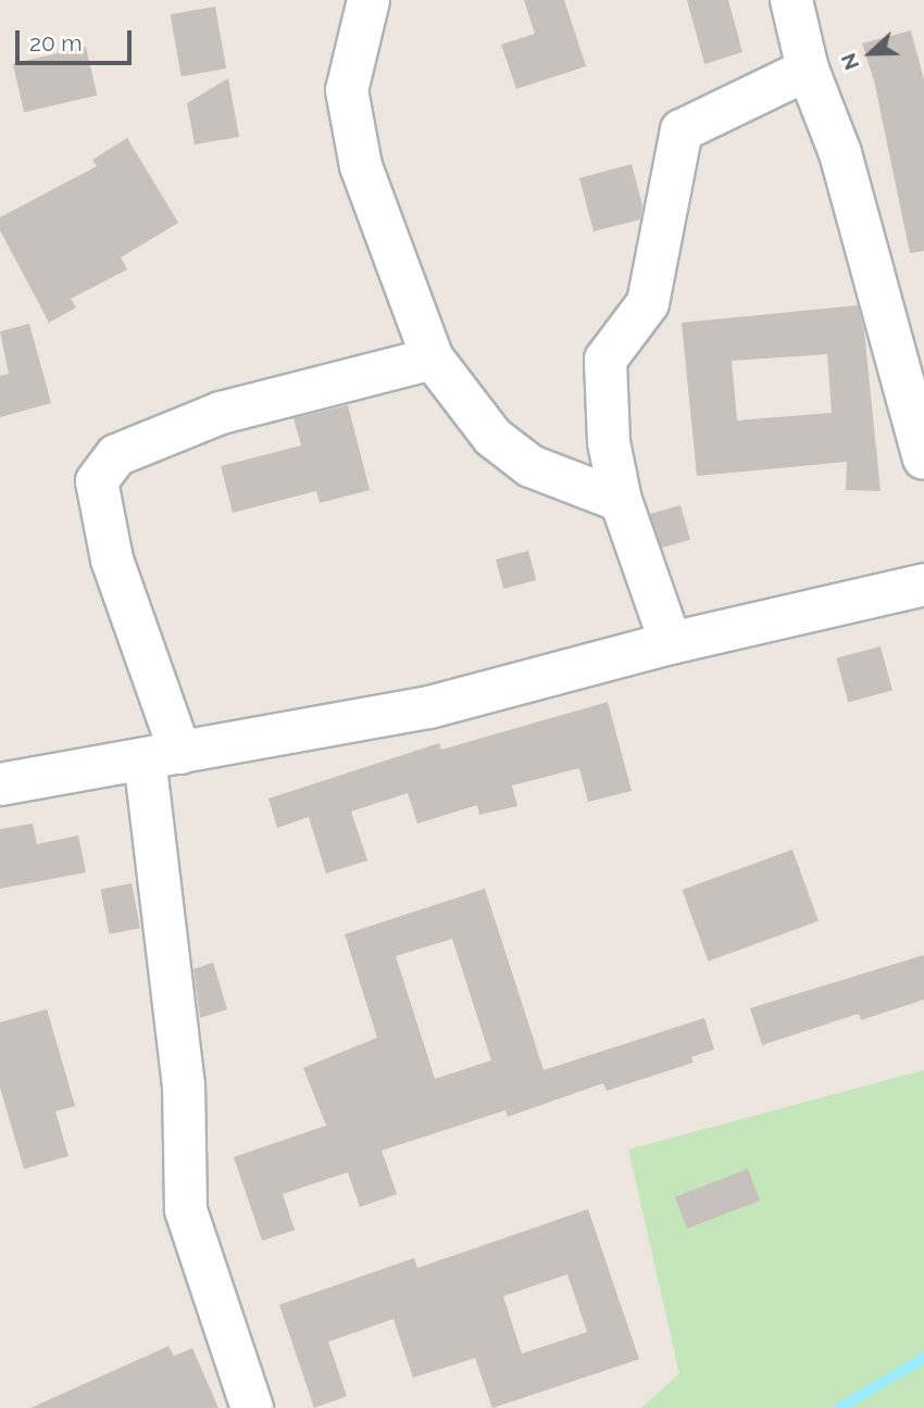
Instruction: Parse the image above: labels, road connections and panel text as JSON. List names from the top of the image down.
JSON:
{
  "scale_bar": "20 m",
  "north": "left"
}
